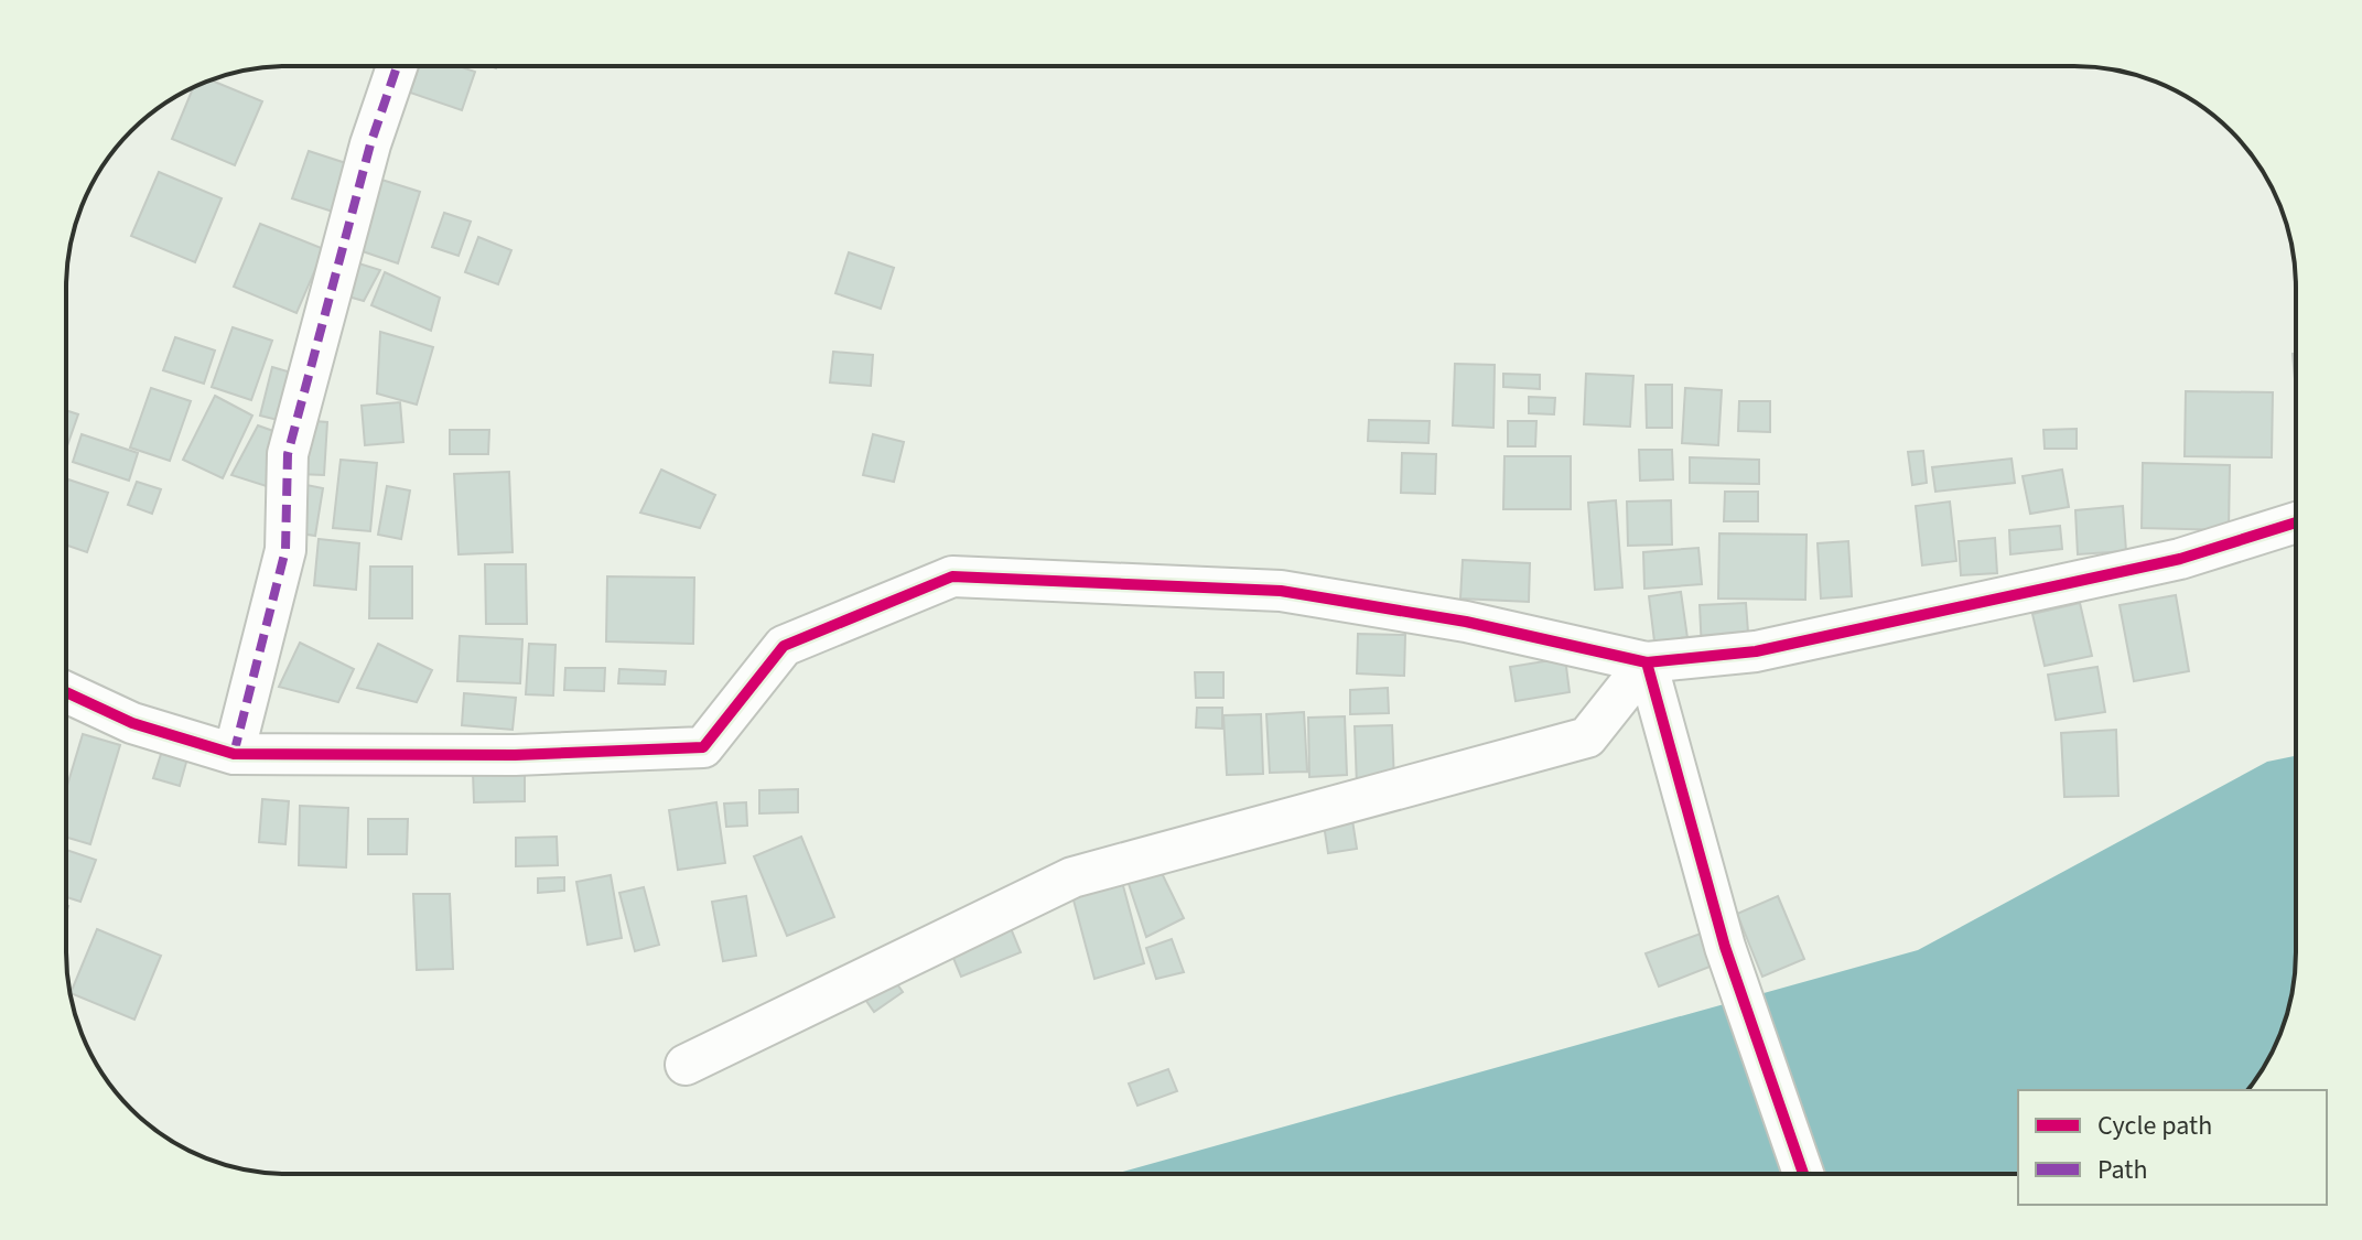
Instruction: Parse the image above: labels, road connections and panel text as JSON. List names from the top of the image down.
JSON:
{
  "legend": ["Cycle path", "Path"]
}
